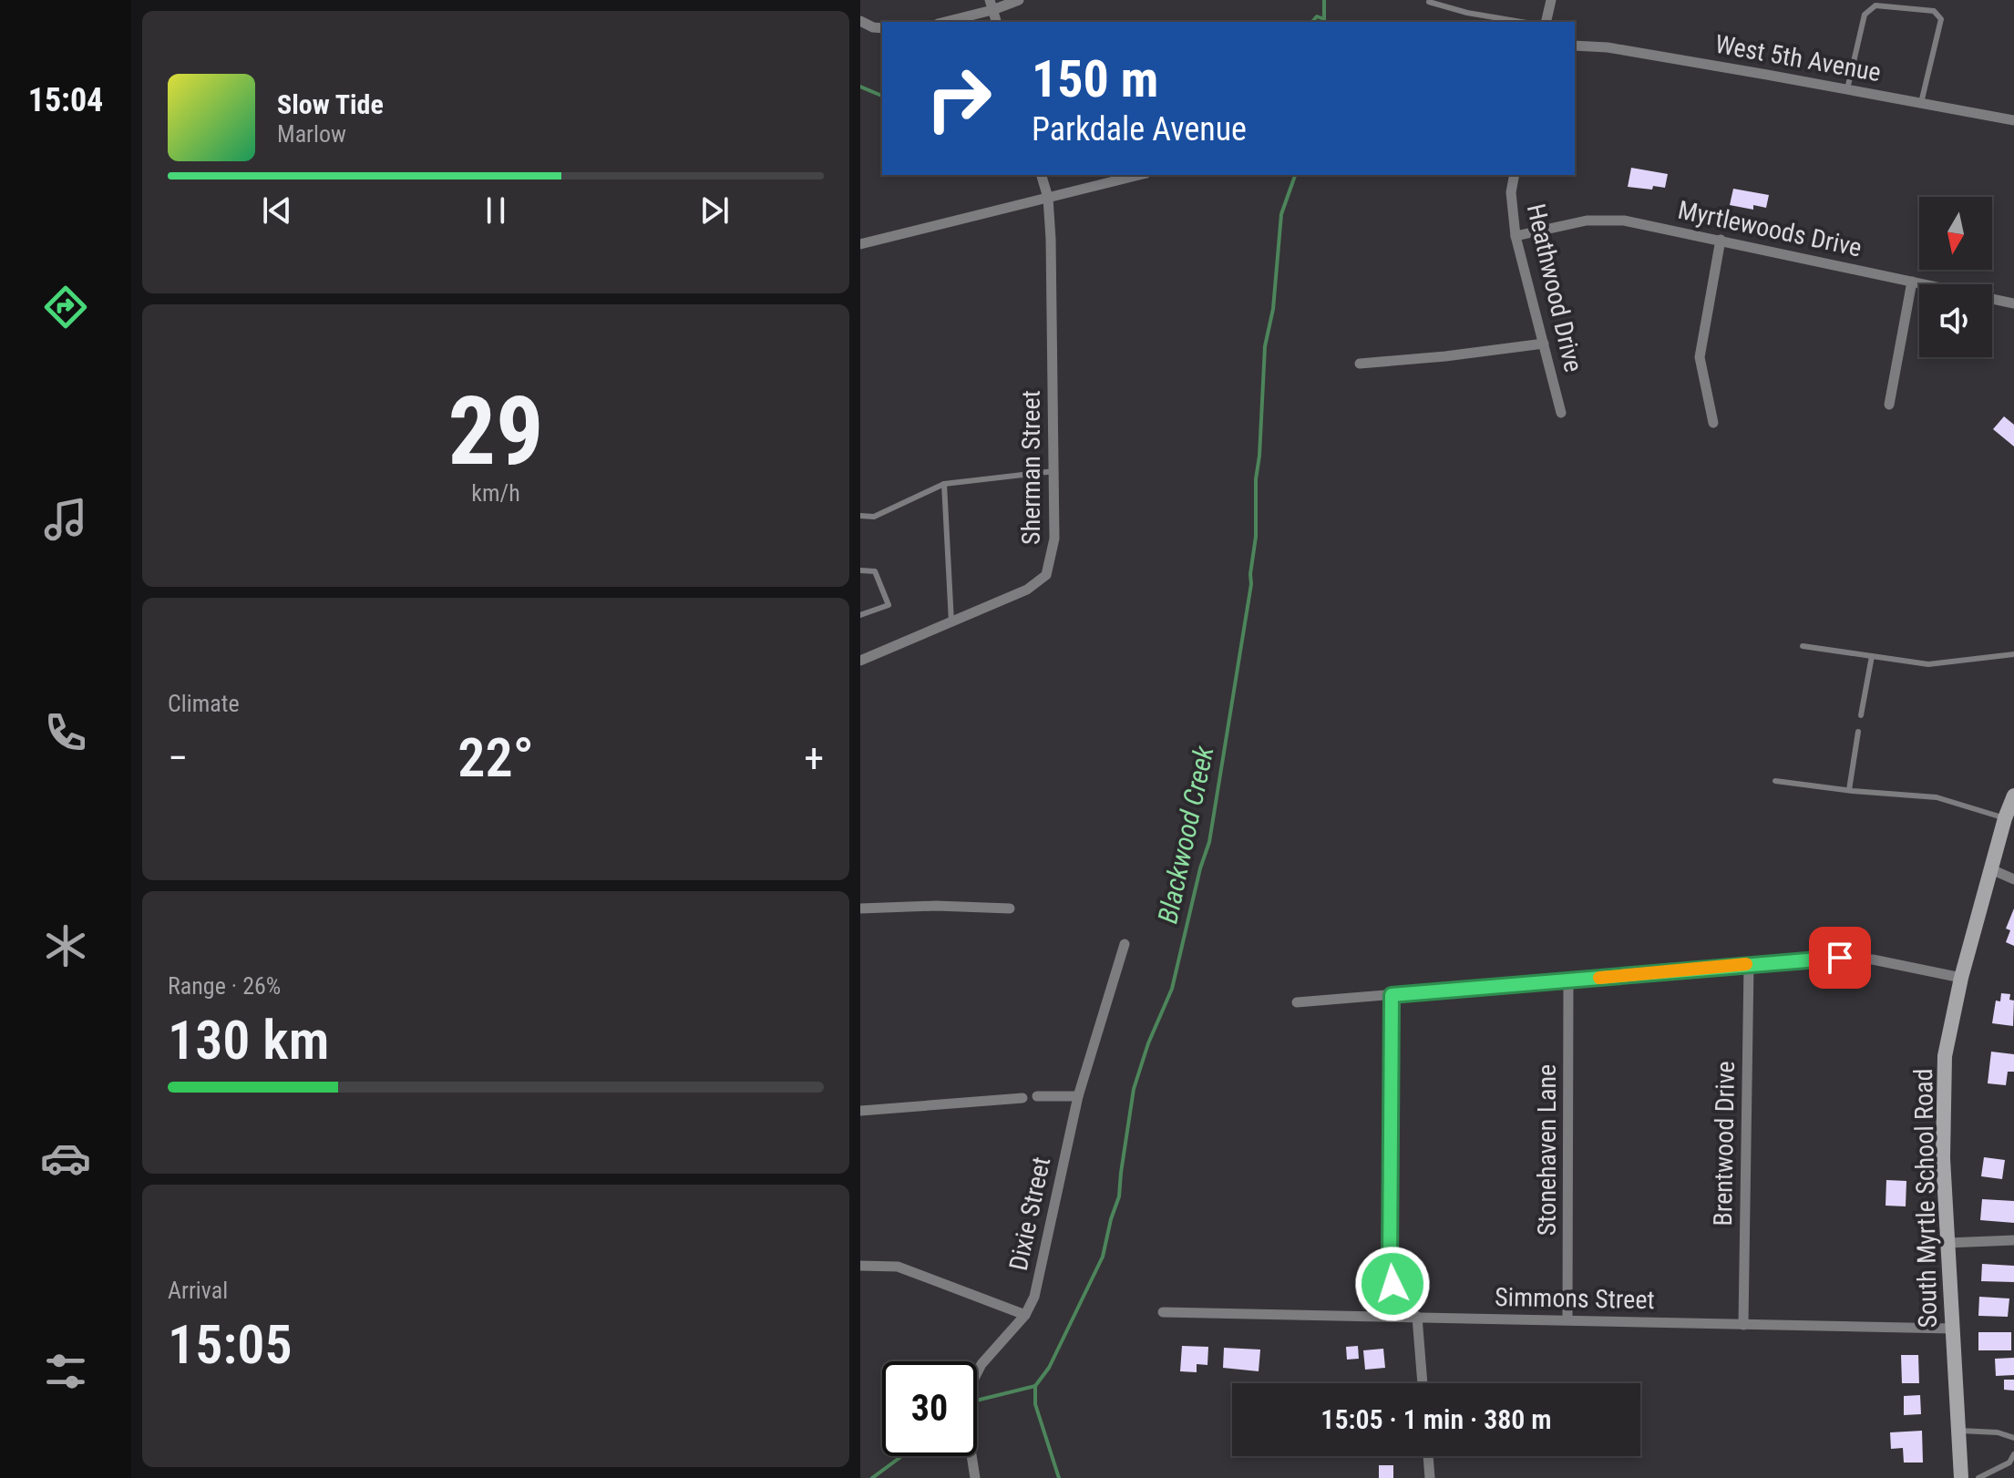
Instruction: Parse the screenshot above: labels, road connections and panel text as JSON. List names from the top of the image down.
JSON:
{
  "streets": {
    "main road": ["South Myrtle School Road"],
    "street": [
      "West 5th Avenue",
      "Myrtlewoods Drive",
      "Heathwood Drive",
      "Sherman Street",
      "Brentwood Drive",
      "Stonehaven Lane",
      "Dixie Street",
      "Simmons Street"
    ]
  },
  "crossings": [
    ["Myrtlewoods Drive", "Heathwood Drive"],
    ["Brentwood Drive", "Simmons Street"],
    ["Stonehaven Lane", "Simmons Street"],
    ["South Myrtle School Road", "Simmons Street"]
  ],
  "water": ["Blackwood Creek"],
  "north": "bottom",
  "page": {
    "tabs": "15:04",
    "turn": ["150 m", "Parkdale Avenue"],
    "song": ["Slow Tide", "Marlow"],
    "tile": [
      ["29", "km/h"],
      "Climate",
      ["Range · 26%", "130 km"],
      ["Arrival", "15:05"]
    ],
    "heat": ["−", "22°", "+"],
    "limit": "30",
    "trip": "15:05 · 1 min · 380 m"
  }
}
